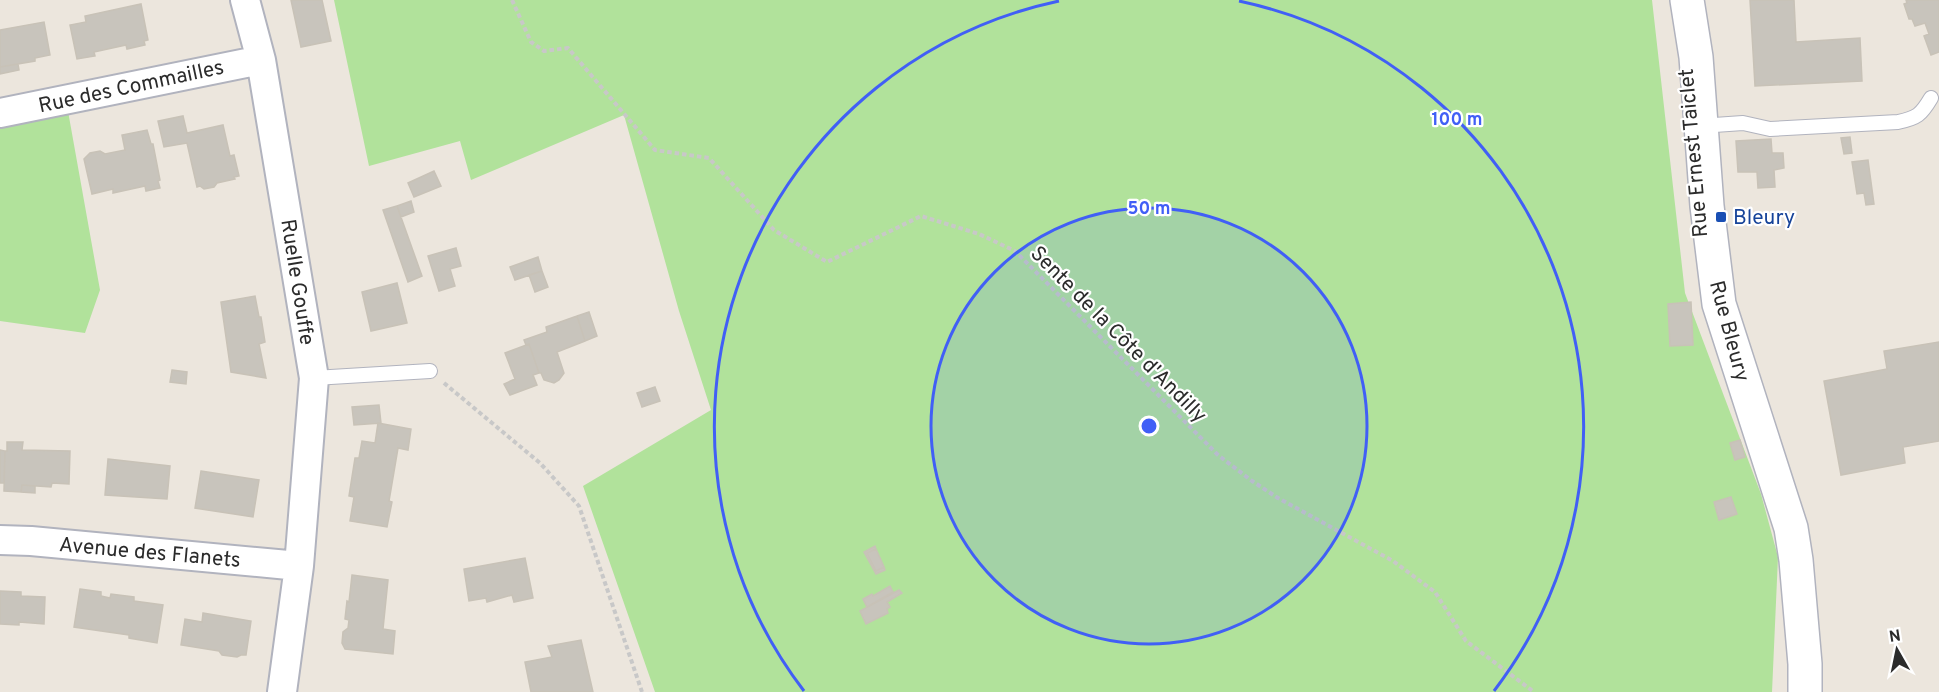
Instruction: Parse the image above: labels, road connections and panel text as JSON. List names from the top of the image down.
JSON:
{
  "streets": {
    "street": [
      "Rue des Commailles",
      "Rue Ernest Taiclet",
      "Ruelle Gouffe",
      "Rue Bleury",
      "Avenue des Flanets"
    ],
    "path": ["Sente de la Côte d'Andilly"]
  },
  "crossings": [
    ["Rue des Commailles", "Ruelle Gouffe"],
    ["Rue Ernest Taiclet", "Rue Bleury"],
    ["Ruelle Gouffe", "Avenue des Flanets"]
  ],
  "places": {
    "transit": ["Bleury"]
  },
  "north": "top",
  "rings": ["100 m", "50 m"]
}
